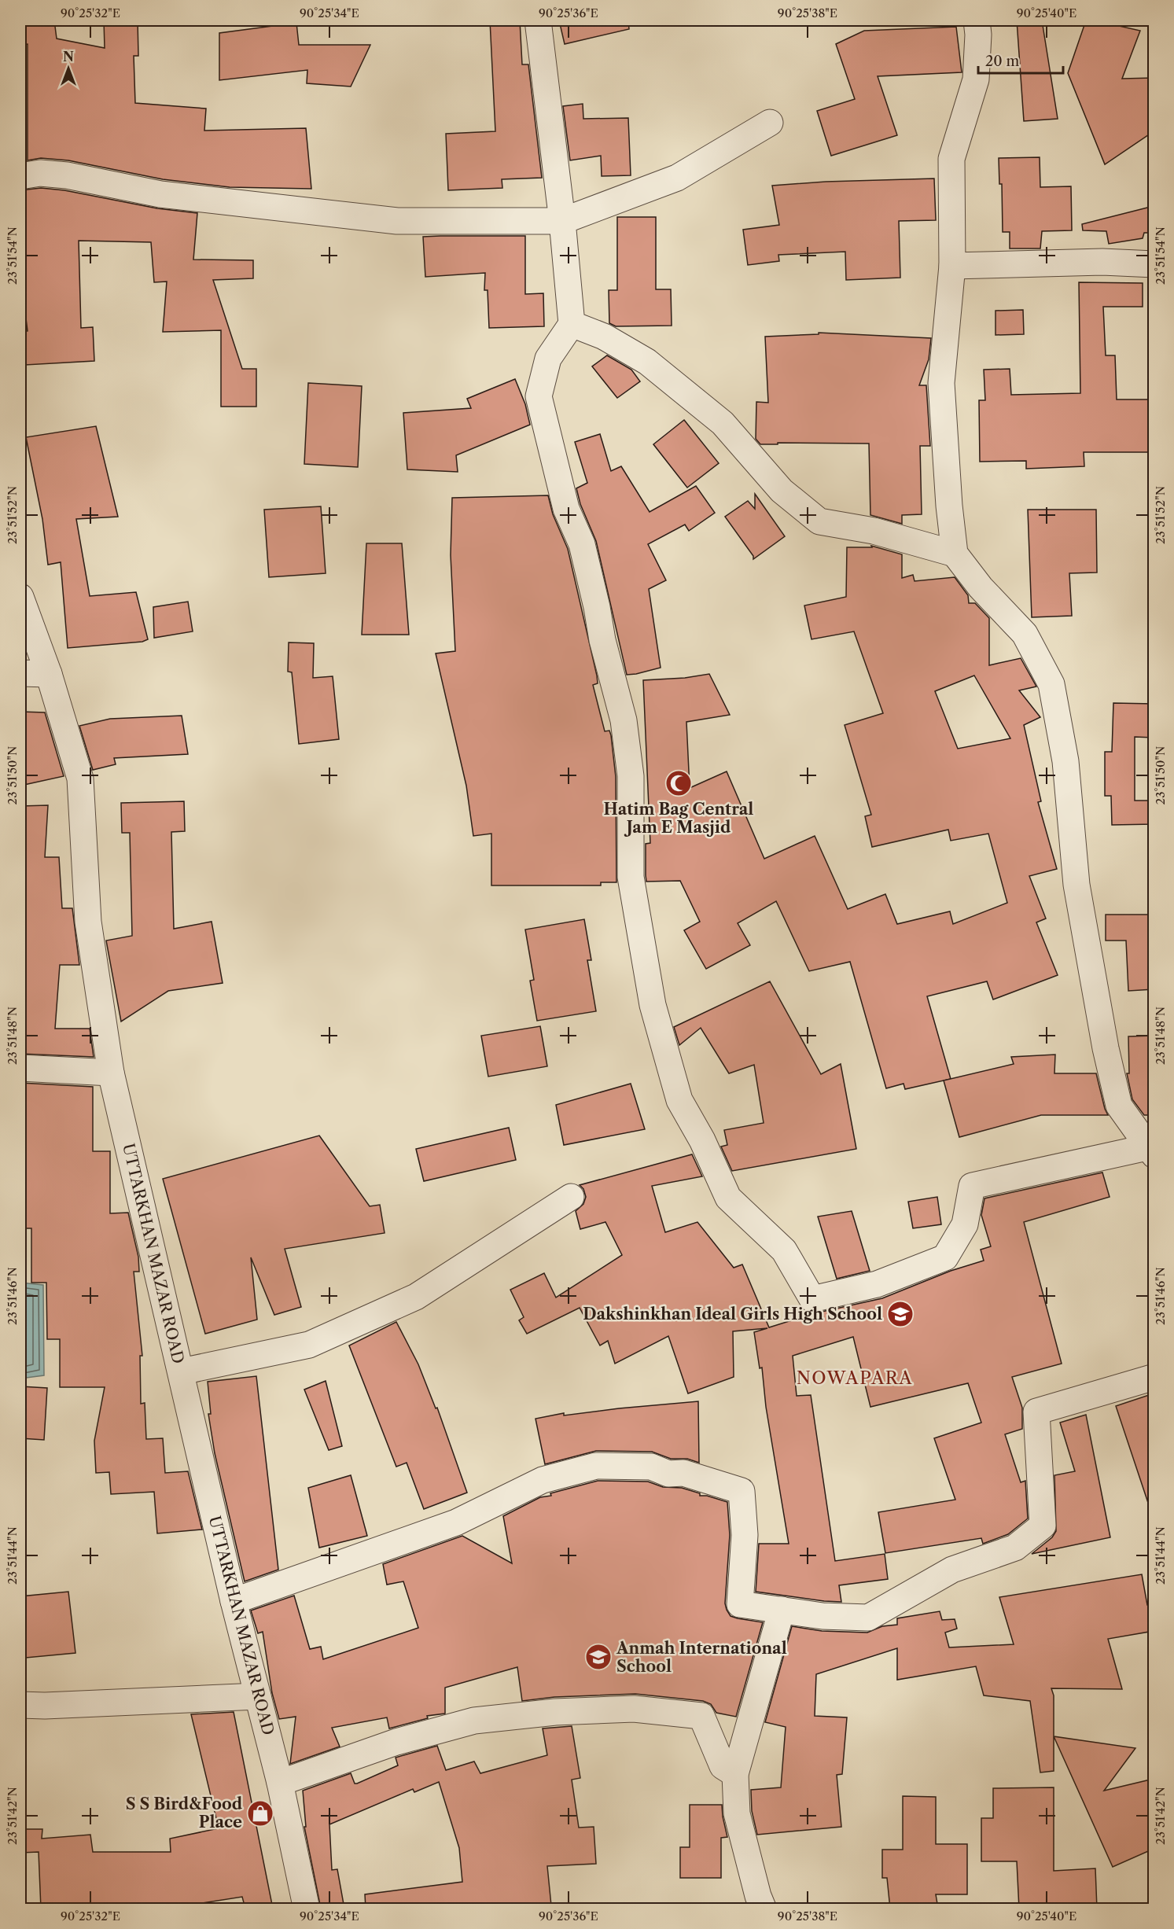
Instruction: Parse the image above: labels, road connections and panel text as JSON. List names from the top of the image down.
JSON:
{
  "streets": {
    "street": ["UTTARKHAN MAZAR ROAD"]
  },
  "districts": ["NOWAPARA"],
  "places": {
    "mosque": ["Hatim Bag Central Jam E Masjid"],
    "school or university": ["Dakshinkhan Ideal Girls High School", "Anmah International School"],
    "shop": ["S S Bird&Food Place"]
  },
  "scale_bar": "20 m",
  "north": "top",
  "coordinates": [
    "90°25'32\"E",
    "90°25'34\"E",
    "90°25'36\"E",
    "90°25'38\"E",
    "90°25'40\"E",
    "23°51'54\"N",
    "23°51'52\"N",
    "23°51'50\"N",
    "23°51'48\"N",
    "23°51'46\"N",
    "23°51'44\"N",
    "23°51'42\"N"
  ]
}
